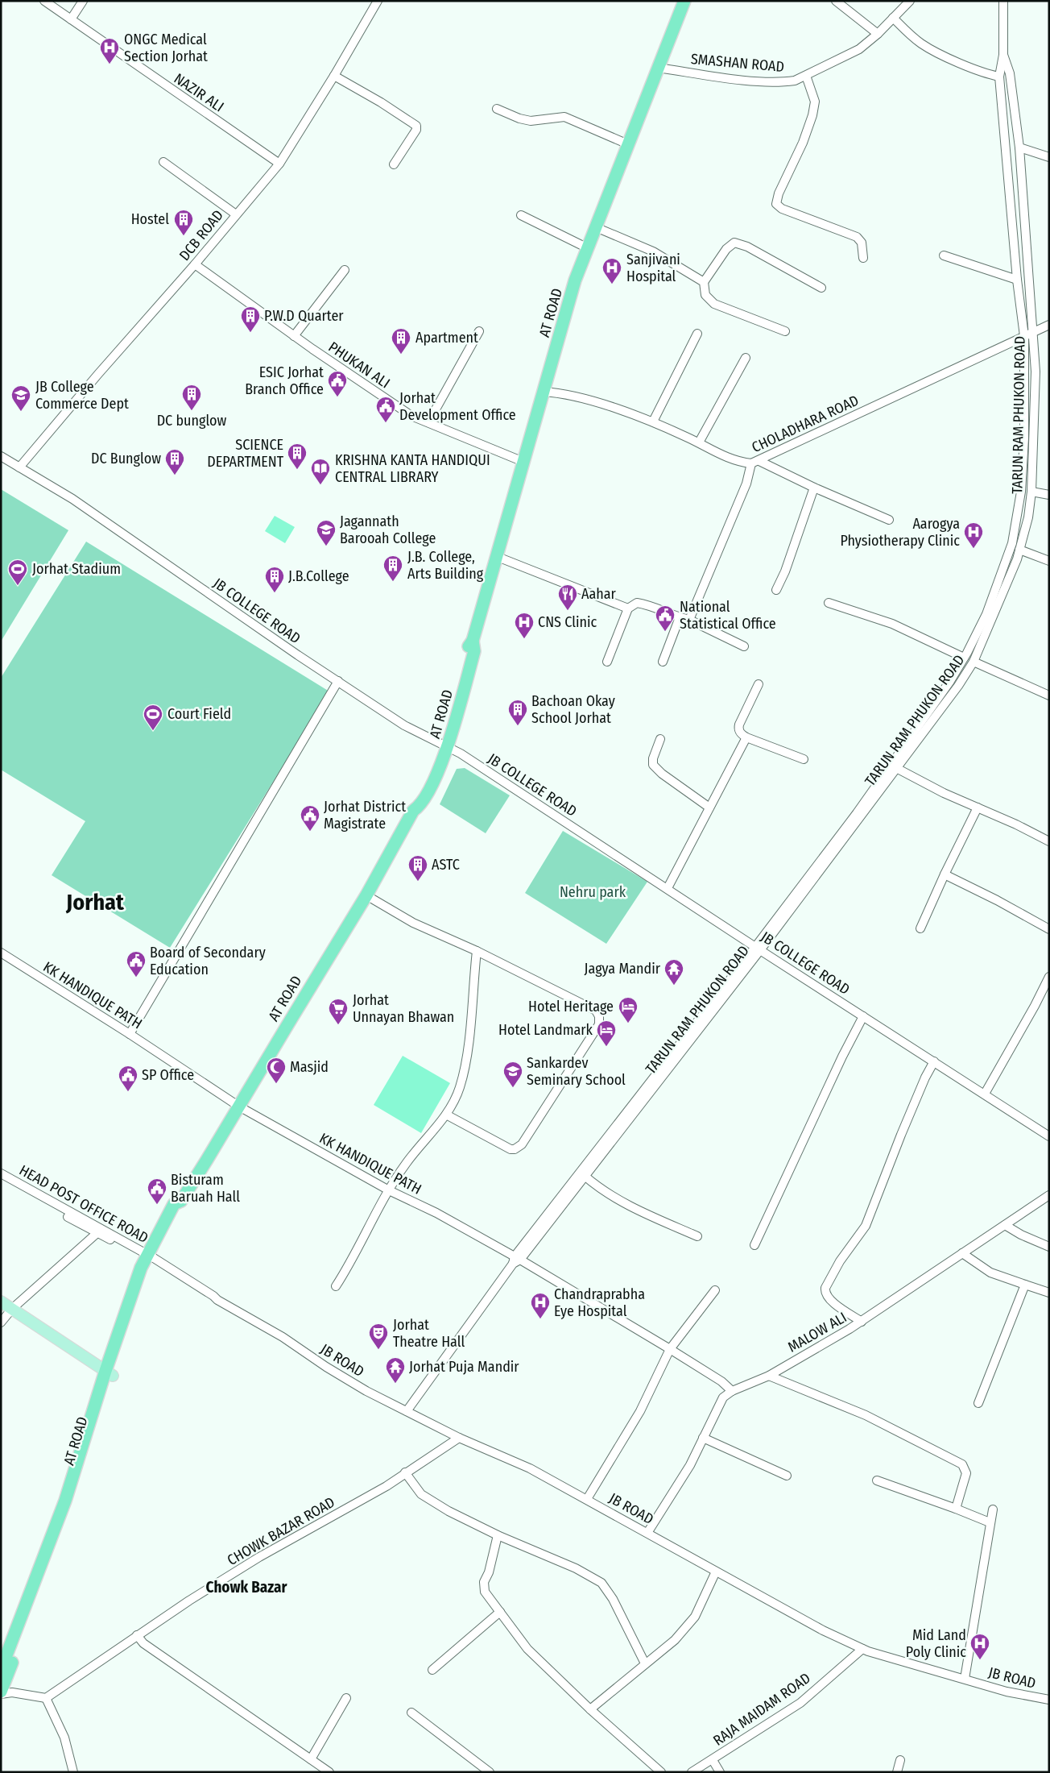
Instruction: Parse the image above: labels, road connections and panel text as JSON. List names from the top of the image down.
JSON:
{
  "streets": {
    "highway": ["AT ROAD"],
    "street": [
      "SMASHAN ROAD",
      "NAZIR ALI",
      "DCB ROAD",
      "PHUKAN ALI",
      "TARUN RAM PHUKON ROAD",
      "CHOLADHARA ROAD",
      "JB COLLEGE ROAD",
      "KK HANDIQUE PATH",
      "HEAD POST OFFICE ROAD",
      "MALOW ALI",
      "JB ROAD",
      "CHOWK BAZAR ROAD",
      "RAJA MAIDAM ROAD"
    ]
  },
  "crossings": [
    ["SMASHAN ROAD", "AT ROAD"],
    ["NAZIR ALI", "DCB ROAD"],
    ["DCB ROAD", "PHUKAN ALI"],
    ["DCB ROAD", "JB COLLEGE ROAD"],
    ["AT ROAD", "PHUKAN ALI"],
    ["AT ROAD", "CHOLADHARA ROAD"],
    ["AT ROAD", "JB COLLEGE ROAD"],
    ["AT ROAD", "KK HANDIQUE PATH"],
    ["AT ROAD", "HEAD POST OFFICE ROAD"],
    ["AT ROAD", "JB ROAD"],
    ["TARUN RAM PHUKON ROAD", "CHOLADHARA ROAD"],
    ["TARUN RAM PHUKON ROAD", "JB COLLEGE ROAD"],
    ["TARUN RAM PHUKON ROAD", "KK HANDIQUE PATH"],
    ["TARUN RAM PHUKON ROAD", "JB ROAD"],
    ["KK HANDIQUE PATH", "MALOW ALI"],
    ["HEAD POST OFFICE ROAD", "JB ROAD"],
    ["MALOW ALI", "JB ROAD"],
    ["JB ROAD", "CHOWK BAZAR ROAD"],
    ["JB ROAD", "RAJA MAIDAM ROAD"]
  ],
  "districts": ["Jorhat", "Chowk Bazar"],
  "parks": ["Nehru park"],
  "places": {
    "hospital": [
      "ONGC Medical Section Jorhat",
      "Sanjivani Hospital",
      "Aarogya Physiotherapy Clinic",
      "CNS Clinic",
      "Chandraprabha Eye Hospital",
      "Mid Land Poly Clinic"
    ],
    "building": [
      "Hostel",
      "P.W.D Quarter",
      "Apartment",
      "DC bunglow",
      "SCIENCE DEPARTMENT",
      "DC Bunglow",
      "J.B. College, Arts Building",
      "J.B.College",
      "Bachoan Okay School Jorhat",
      "ASTC"
    ],
    "public building": [
      "ESIC Jorhat Branch Office",
      "Jorhat Development Office",
      "National Statistical Office",
      "Jorhat District Magistrate",
      "Board of Secondary Education",
      "SP Office",
      "Bisturam Baruah Hall"
    ],
    "school or university": ["JB College Commerce Dept", "Jagannath Barooah College", "Sankardev Seminary School"],
    "library": ["KRISHNA KANTA HANDIQUI CENTRAL LIBRARY"],
    "sports": ["Jorhat Stadium", "Court Field"],
    "restaurant": ["Aahar"],
    "temple": ["Jagya Mandir", "Jorhat Puja Mandir"],
    "hotel": ["Hotel Heritage", "Hotel Landmark"],
    "supermarket": ["Jorhat Unnayan Bhawan"],
    "mosque": ["Masjid"],
    "theatre": ["Jorhat Theatre Hall"]
  }
}
